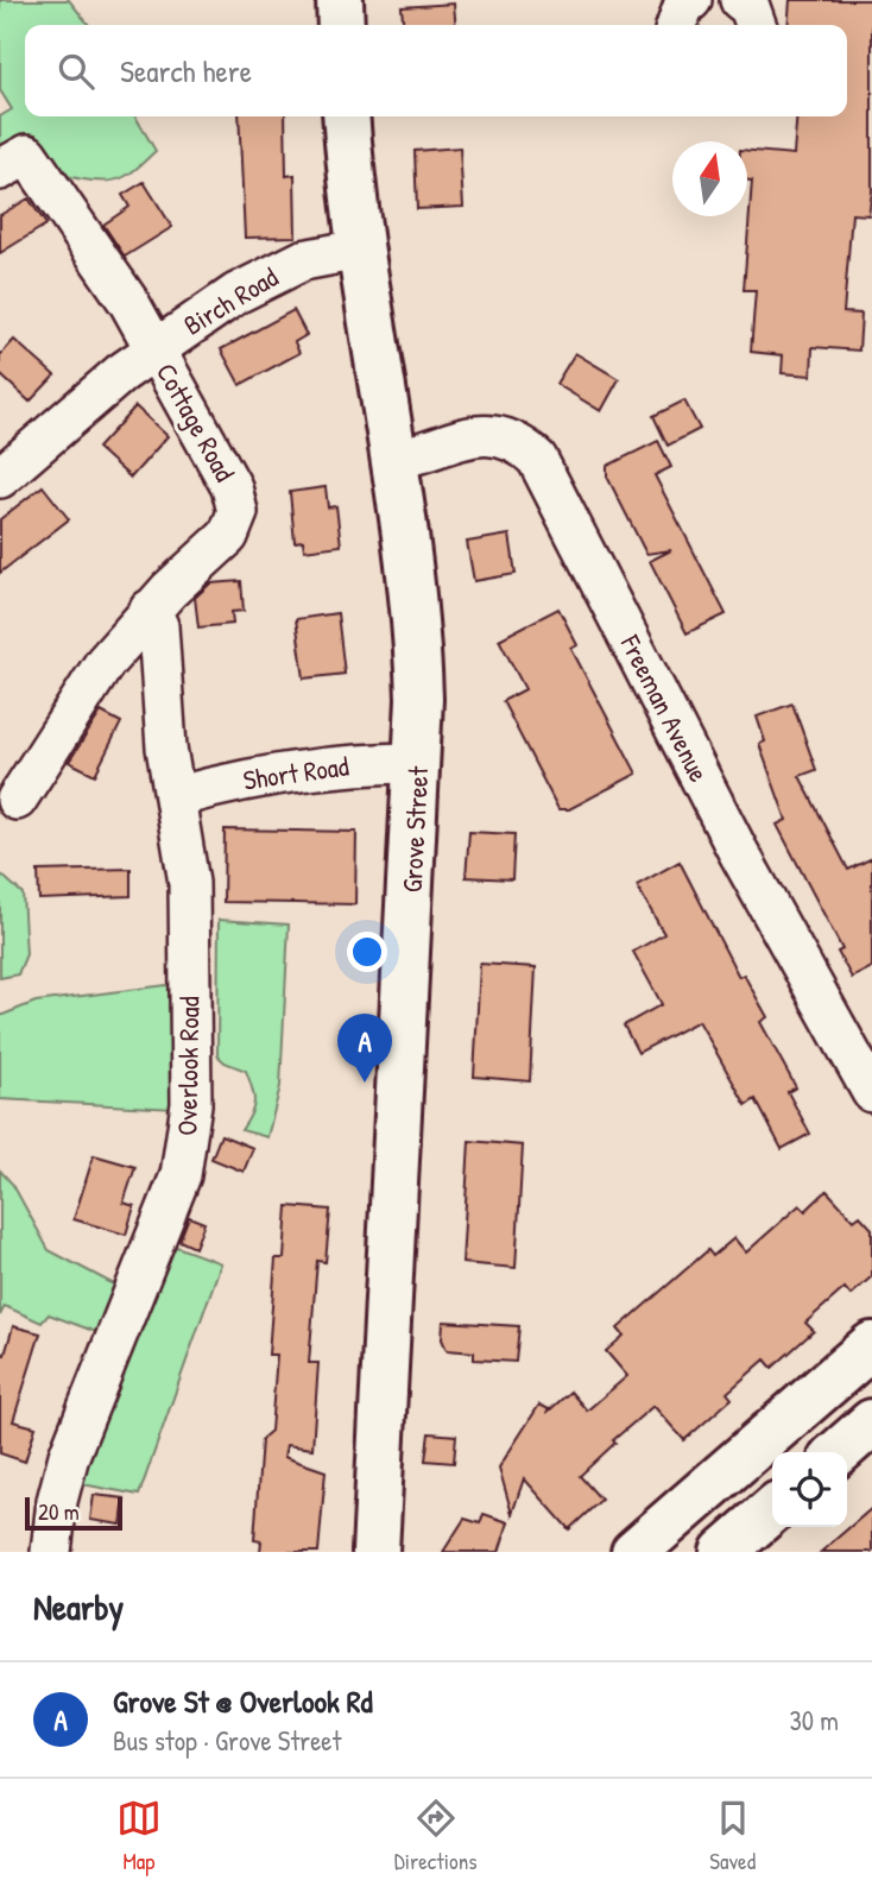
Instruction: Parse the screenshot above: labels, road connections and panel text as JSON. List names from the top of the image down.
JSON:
{
  "streets": {
    "main road": ["Grove Street"],
    "street": [
      "Birch Road",
      "Cottage Road",
      "Freeman Avenue",
      "Short Road",
      "Overlook Road"
    ]
  },
  "crossings": [
    ["Birch Road", "Cottage Road"],
    ["Birch Road", "Grove Street"],
    ["Cottage Road", "Overlook Road"],
    ["Freeman Avenue", "Grove Street"],
    ["Short Road", "Grove Street"],
    ["Short Road", "Overlook Road"]
  ],
  "scale_bar": "20 m",
  "north": "top",
  "page": {
    "search": "Search here",
    "pins": "A",
    "scale": "20 m",
    "heading": "Nearby",
    "list": [
      {
        "mark": "A",
        "name": "Grove St @ Overlook Rd",
        "note": "Bus stop · Grove Street",
        "value": "30 m"
      }
    ],
    "nav": ["Map", "Directions", "Saved"]
  }
}
